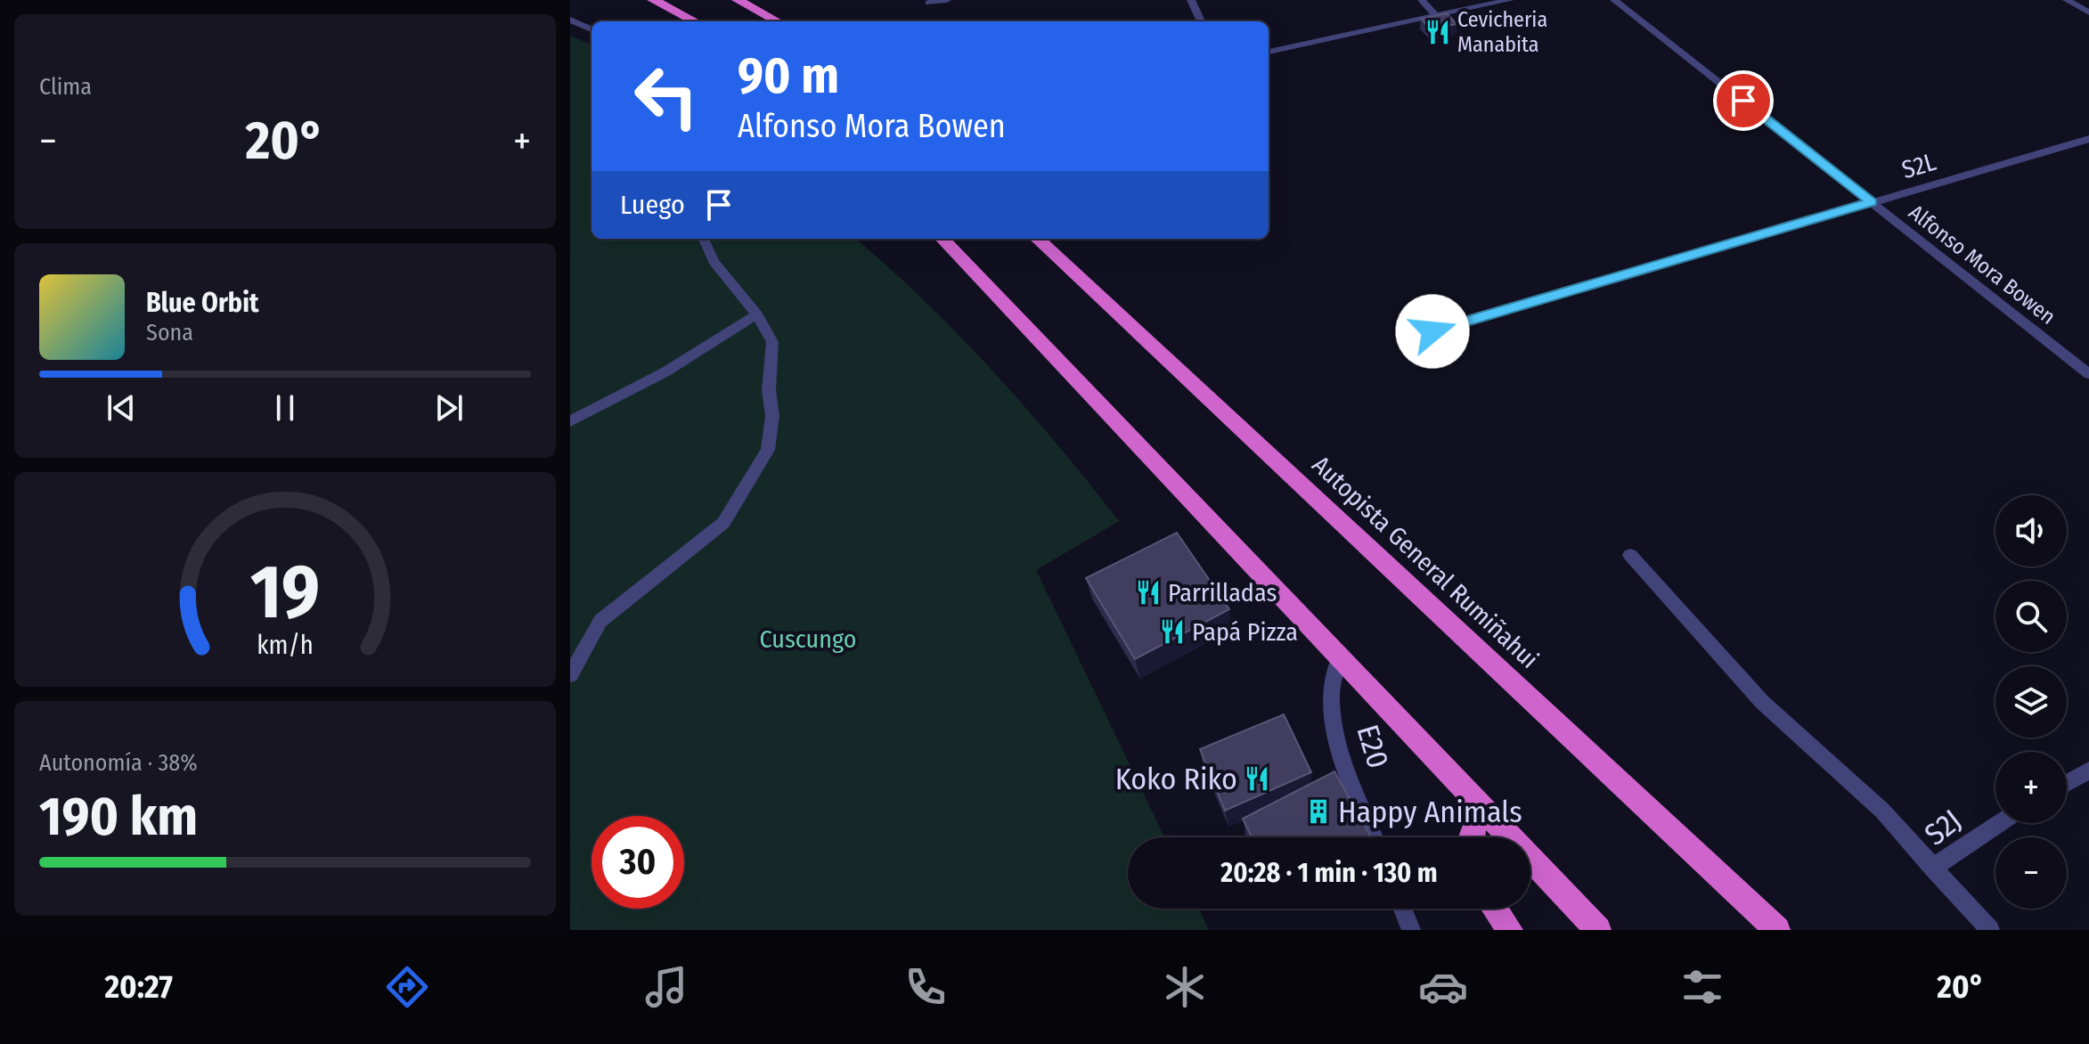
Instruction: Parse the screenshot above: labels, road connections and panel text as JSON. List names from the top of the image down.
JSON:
{
  "streets": {
    "highway": ["Autopista General Rumiñahui"],
    "street": [
      "S2L",
      "Alfonso Mora Bowen",
      "E20",
      "S2J"
    ]
  },
  "crossings": [
    ["S2L", "Alfonso Mora Bowen"]
  ],
  "parks": ["Cuscungo"],
  "places": {
    "restaurant": [
      "Cevicheria Manabita",
      "Parrilladas",
      "Papá Pizza",
      "Koko Riko"
    ],
    "building": ["Happy Animals"]
  },
  "page": {
    "tile": [
      "Clima",
      ["Autonomía · 38%", "190 km"]
    ],
    "turn": ["90 m", "Alfonso Mora Bowen"],
    "heat": ["−", "20°", "+"],
    "then": "Luego",
    "song": ["Blue Orbit", "Sona"],
    "map_buttons": ["+", "−"],
    "limit": "30",
    "trip": "20:28 · 1 min · 130 m",
    "tabs": ["20:27", "20°"],
    "gauge": ["19", "km/h"]
  }
}
